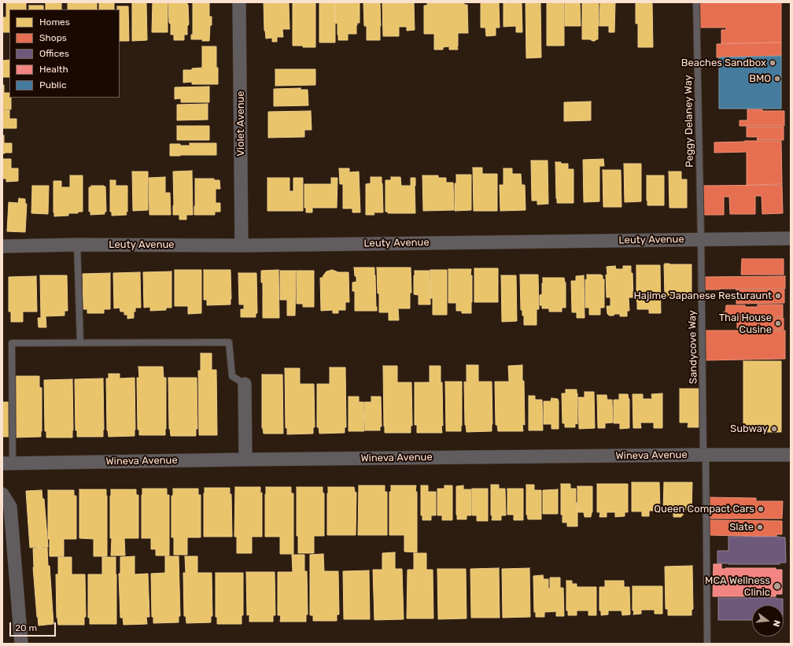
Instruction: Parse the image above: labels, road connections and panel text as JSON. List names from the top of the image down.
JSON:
{
  "streets": {
    "street": ["Violet Avenue", "Leuty Avenue", "Wineva Avenue"],
    "lane": ["Peggy Delaney Way", "Sandycove Way"]
  },
  "crossings": [
    ["Peggy Delaney Way", "Leuty Avenue"],
    ["Peggy Delaney Way", "Sandycove Way"],
    ["Violet Avenue", "Leuty Avenue"],
    ["Leuty Avenue", "Sandycove Way"],
    ["Sandycove Way", "Wineva Avenue"]
  ],
  "places": [
    "Beaches Sandbox",
    "BMO",
    "Hajime Japanese Resturaunt",
    "Thai House Cusine",
    "Subway",
    "Queen Compact Cars",
    "Slate",
    "MCA Wellness Clinic"
  ],
  "legend": [
    "Homes",
    "Shops",
    "Offices",
    "Health",
    "Public"
  ],
  "scale_bar": "20 m",
  "north": "right"
}
